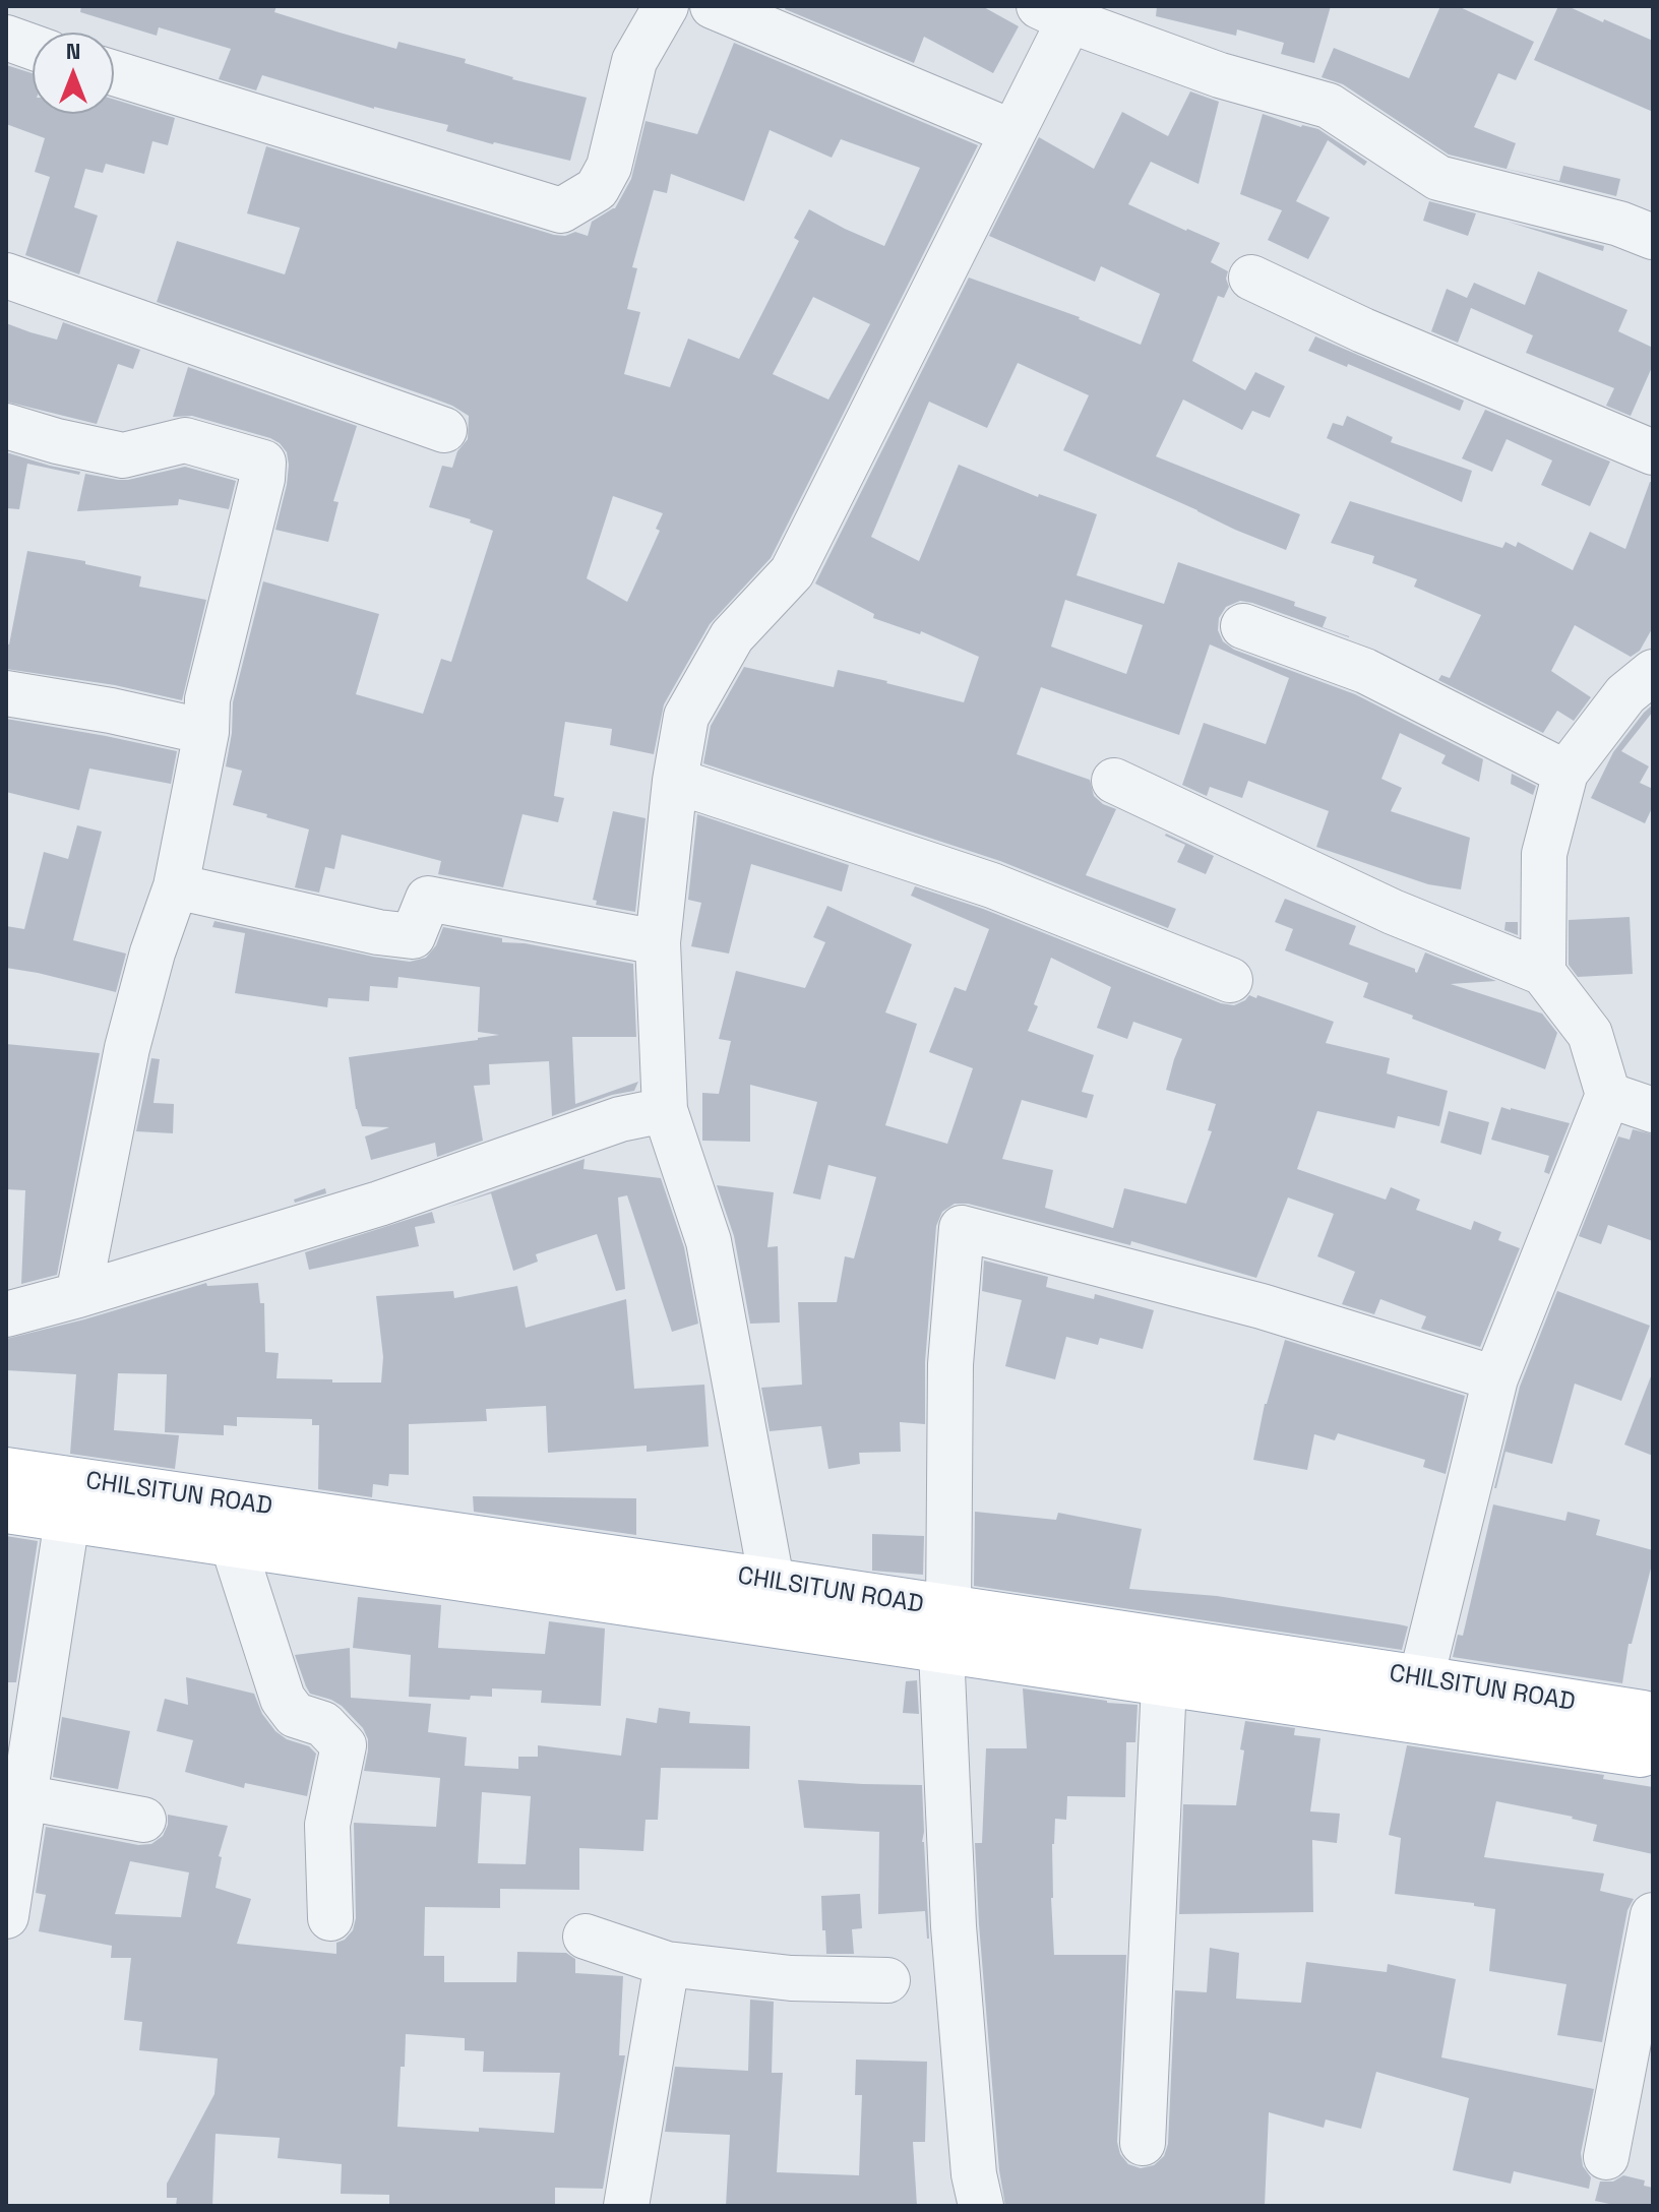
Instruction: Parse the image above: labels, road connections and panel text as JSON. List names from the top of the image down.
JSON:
{
  "streets": {
    "main road": ["CHILSITUN ROAD"]
  },
  "north": "top"
}
